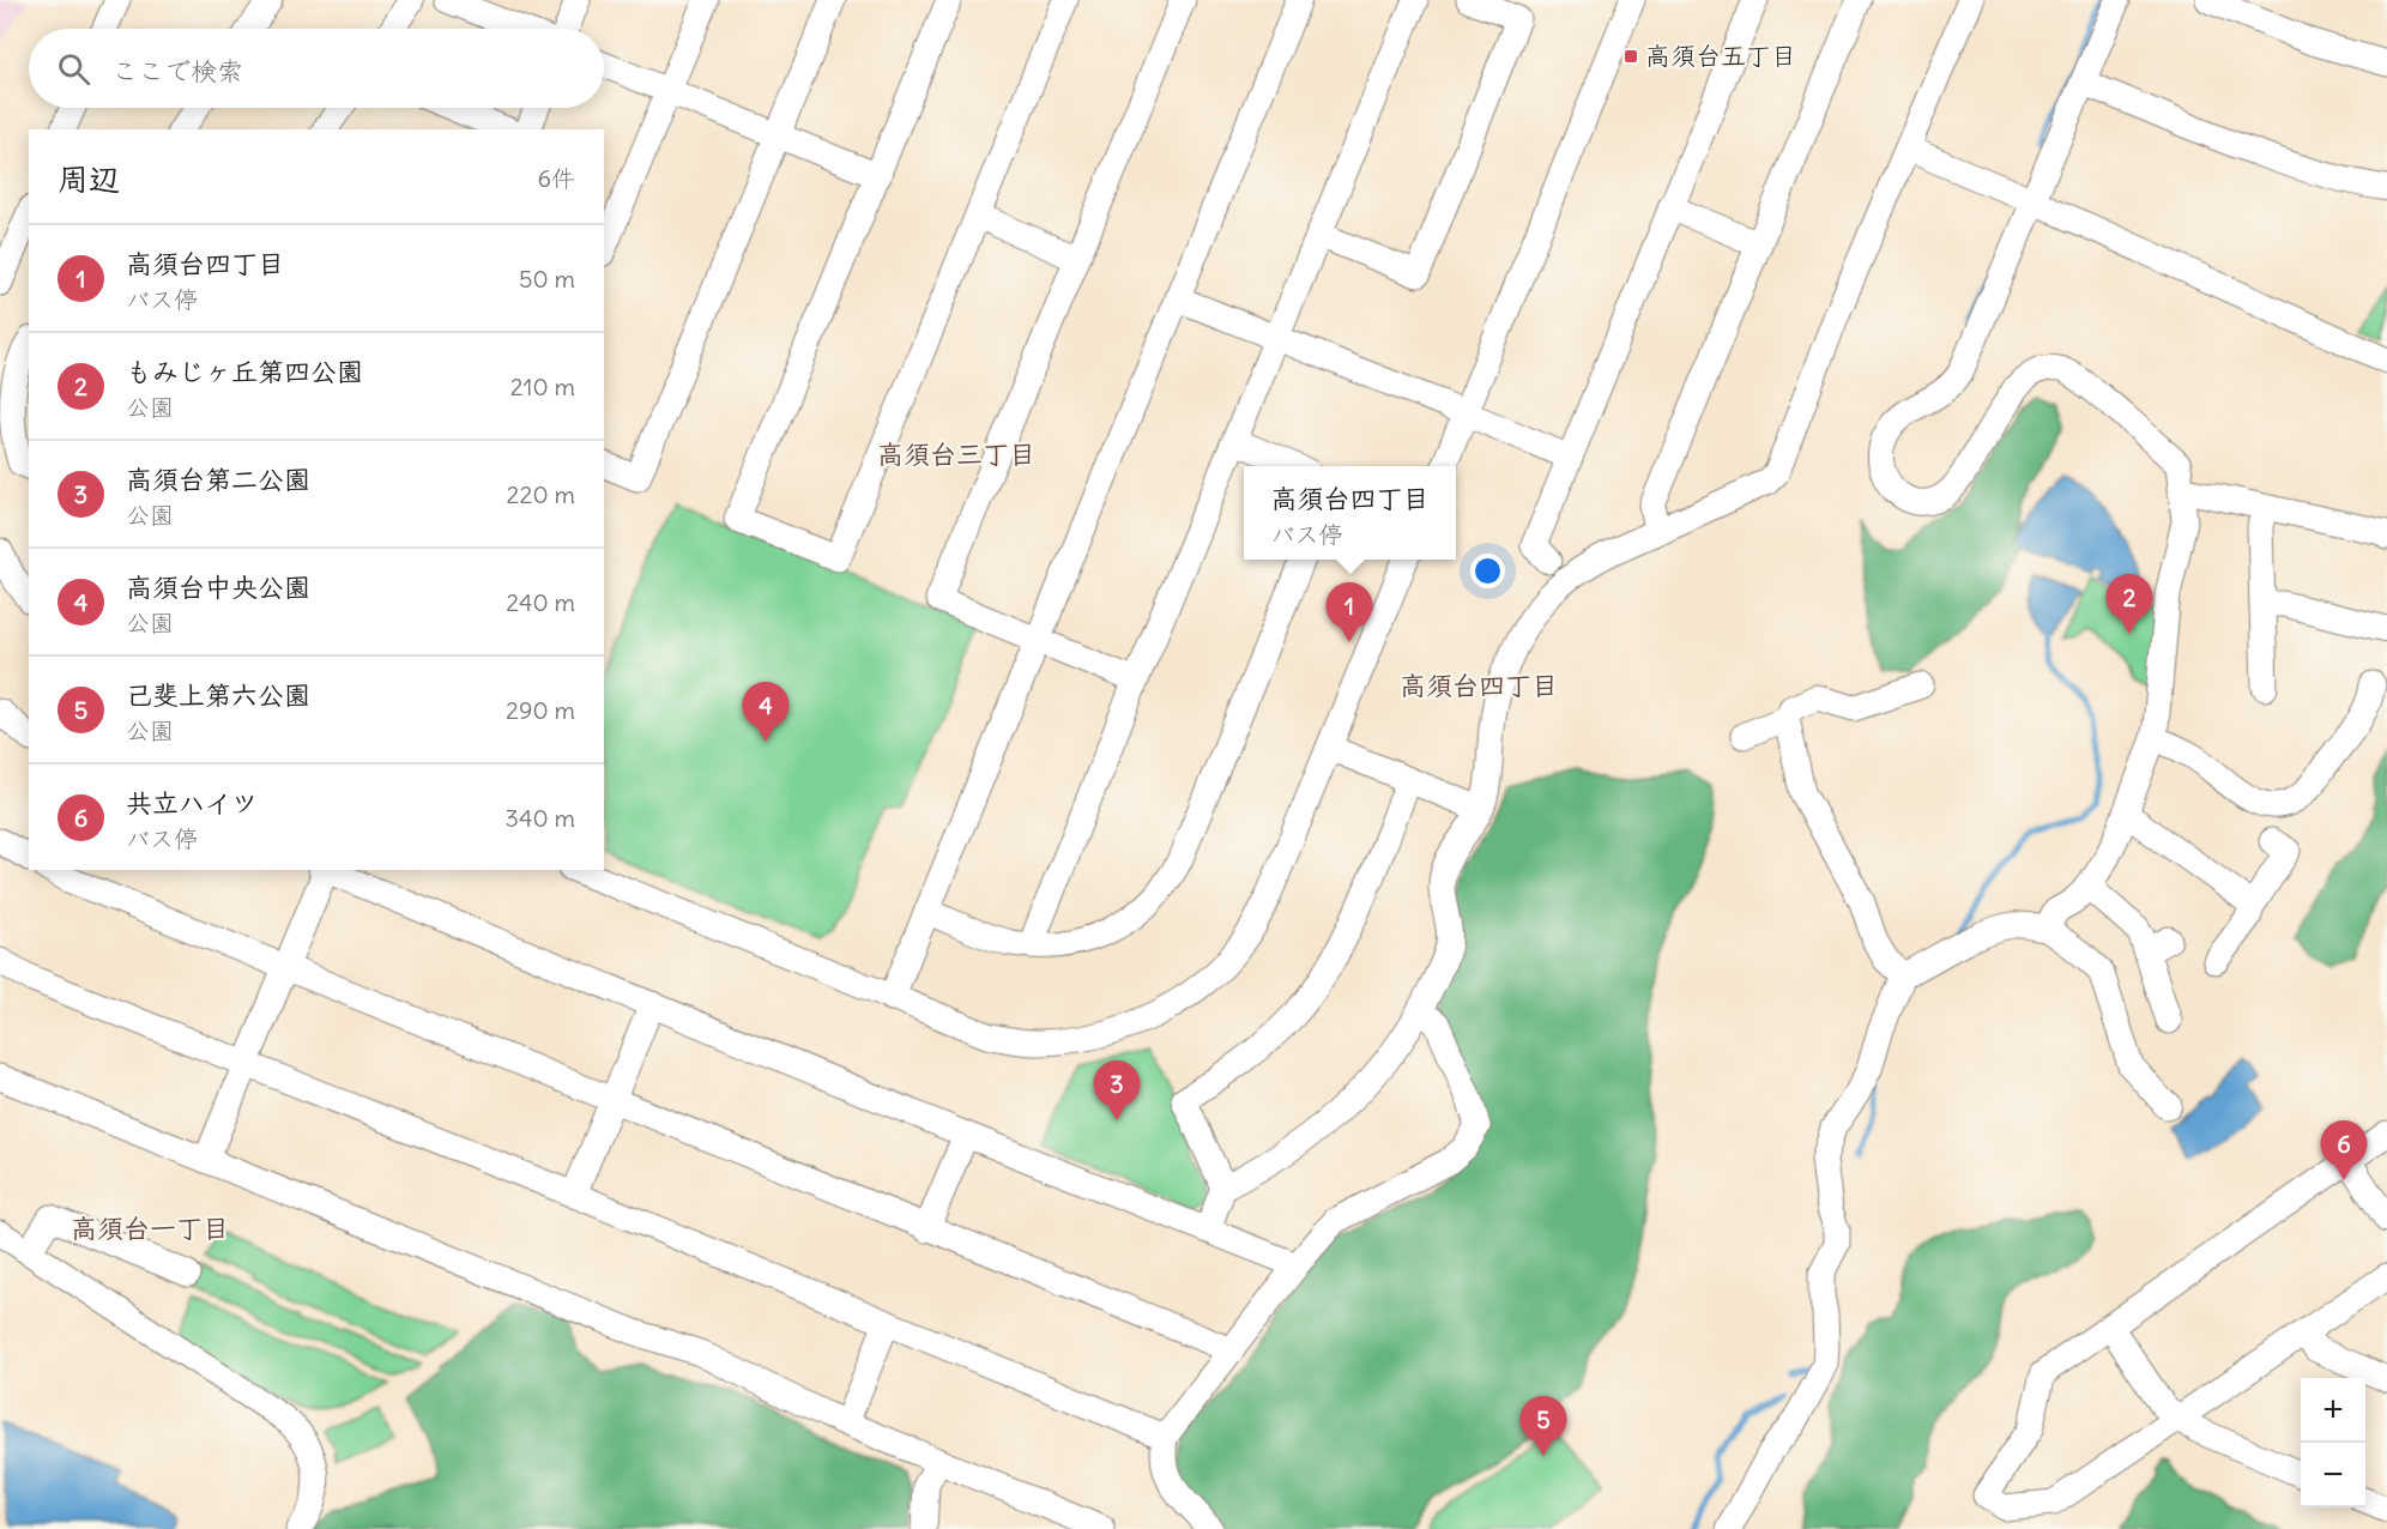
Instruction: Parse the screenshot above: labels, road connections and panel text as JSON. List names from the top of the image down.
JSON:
{
  "districts": ["高須台三丁目", "高須台四丁目", "高須台一丁目"],
  "places": {
    "transit": ["高須台五丁目"]
  },
  "page": {
    "search": "ここで検索",
    "heading": ["周辺", "6件"],
    "list": [
      {
        "mark": "1",
        "name": "高須台四丁目",
        "note": "バス停",
        "value": "50 m"
      },
      {
        "mark": "2",
        "name": "もみじヶ丘第四公園",
        "note": "公園",
        "value": "210 m"
      },
      {
        "mark": "3",
        "name": "高須台第二公園",
        "note": "公園",
        "value": "220 m"
      },
      {
        "mark": "4",
        "name": "高須台中央公園",
        "note": "公園",
        "value": "240 m"
      },
      {
        "mark": "5",
        "name": "己斐上第六公園",
        "note": "公園",
        "value": "290 m"
      },
      {
        "mark": "6",
        "name": "共立ハイツ",
        "note": "バス停",
        "value": "340 m"
      }
    ],
    "popup": ["高須台四丁目", "バス停"],
    "pins": [
      "2",
      "1",
      "4",
      "3",
      "6",
      "5"
    ],
    "map_buttons": ["+", "−"]
  }
}
